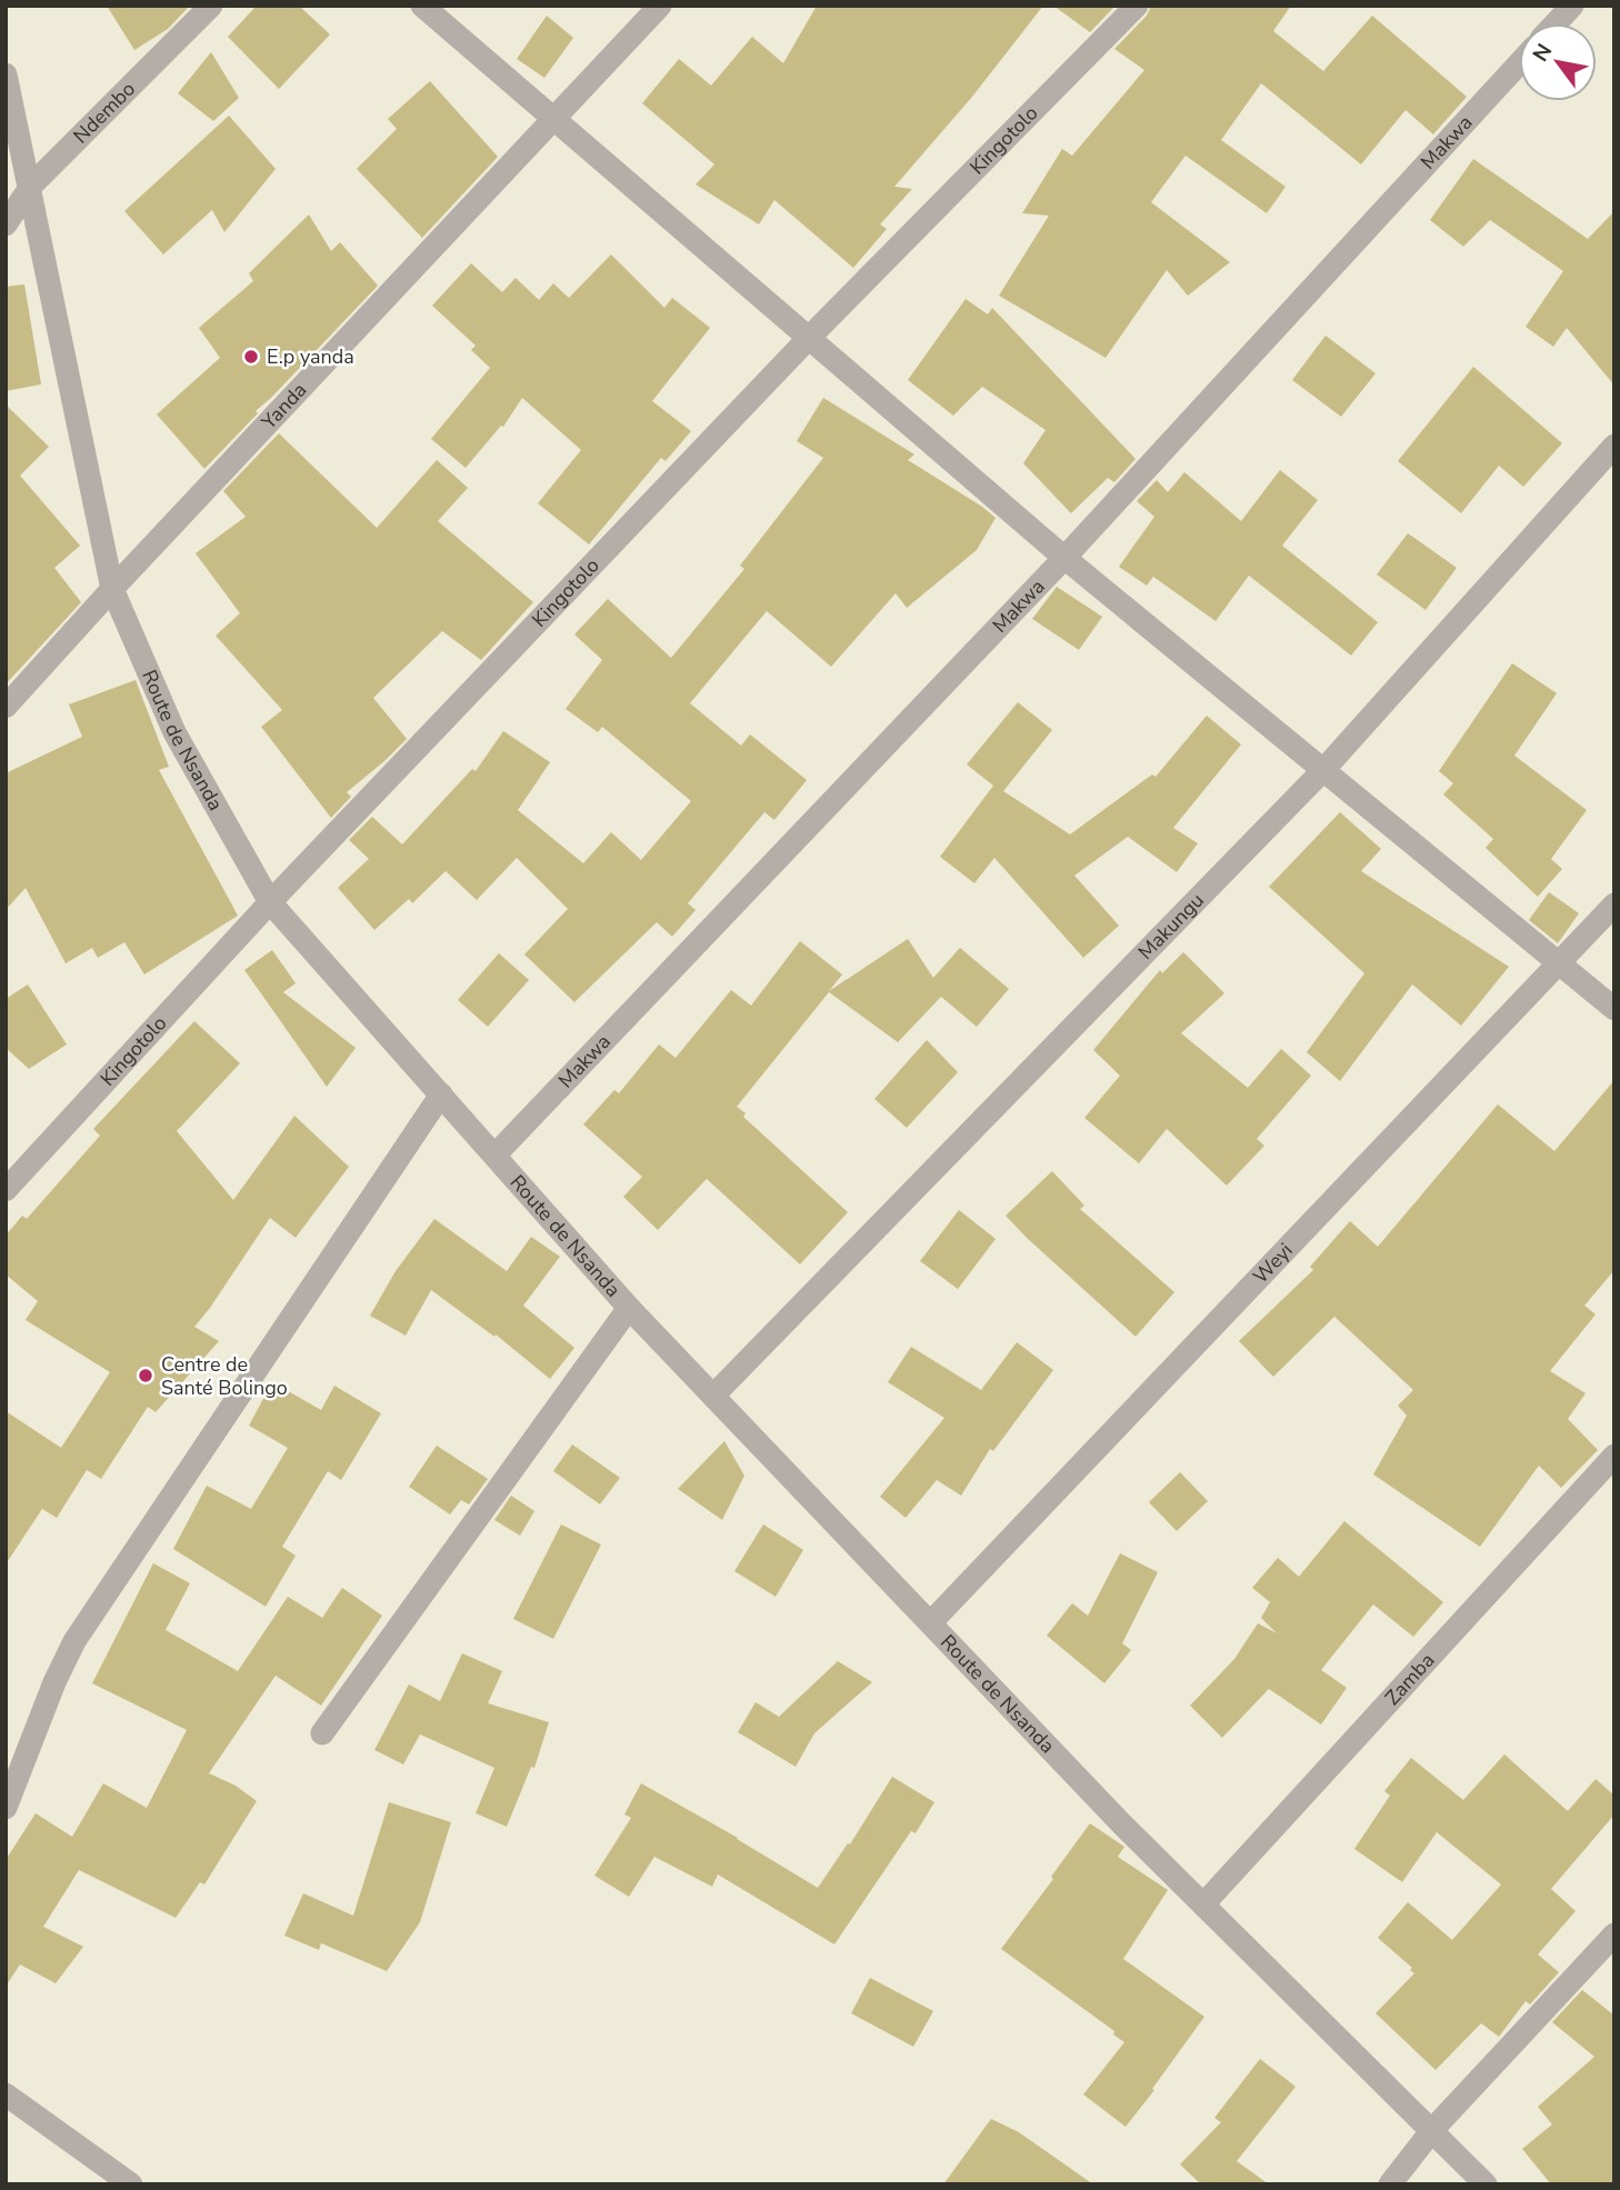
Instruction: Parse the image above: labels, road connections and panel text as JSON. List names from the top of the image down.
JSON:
{
  "streets": {
    "street": [
      "Ndembo",
      "Kingotolo",
      "Makwa",
      "Yanda",
      "Route de Nsanda",
      "Makungu",
      "Weyi",
      "Zamba"
    ]
  },
  "crossings": [
    ["Ndembo", "Route de Nsanda"],
    ["Kingotolo", "Route de Nsanda"],
    ["Makwa", "Route de Nsanda"],
    ["Yanda", "Route de Nsanda"],
    ["Route de Nsanda", "Makungu"],
    ["Route de Nsanda", "Weyi"],
    ["Route de Nsanda", "Zamba"]
  ],
  "places": ["E.p yanda", "Centre de Santé Bolingo"],
  "north": "top left"
}
